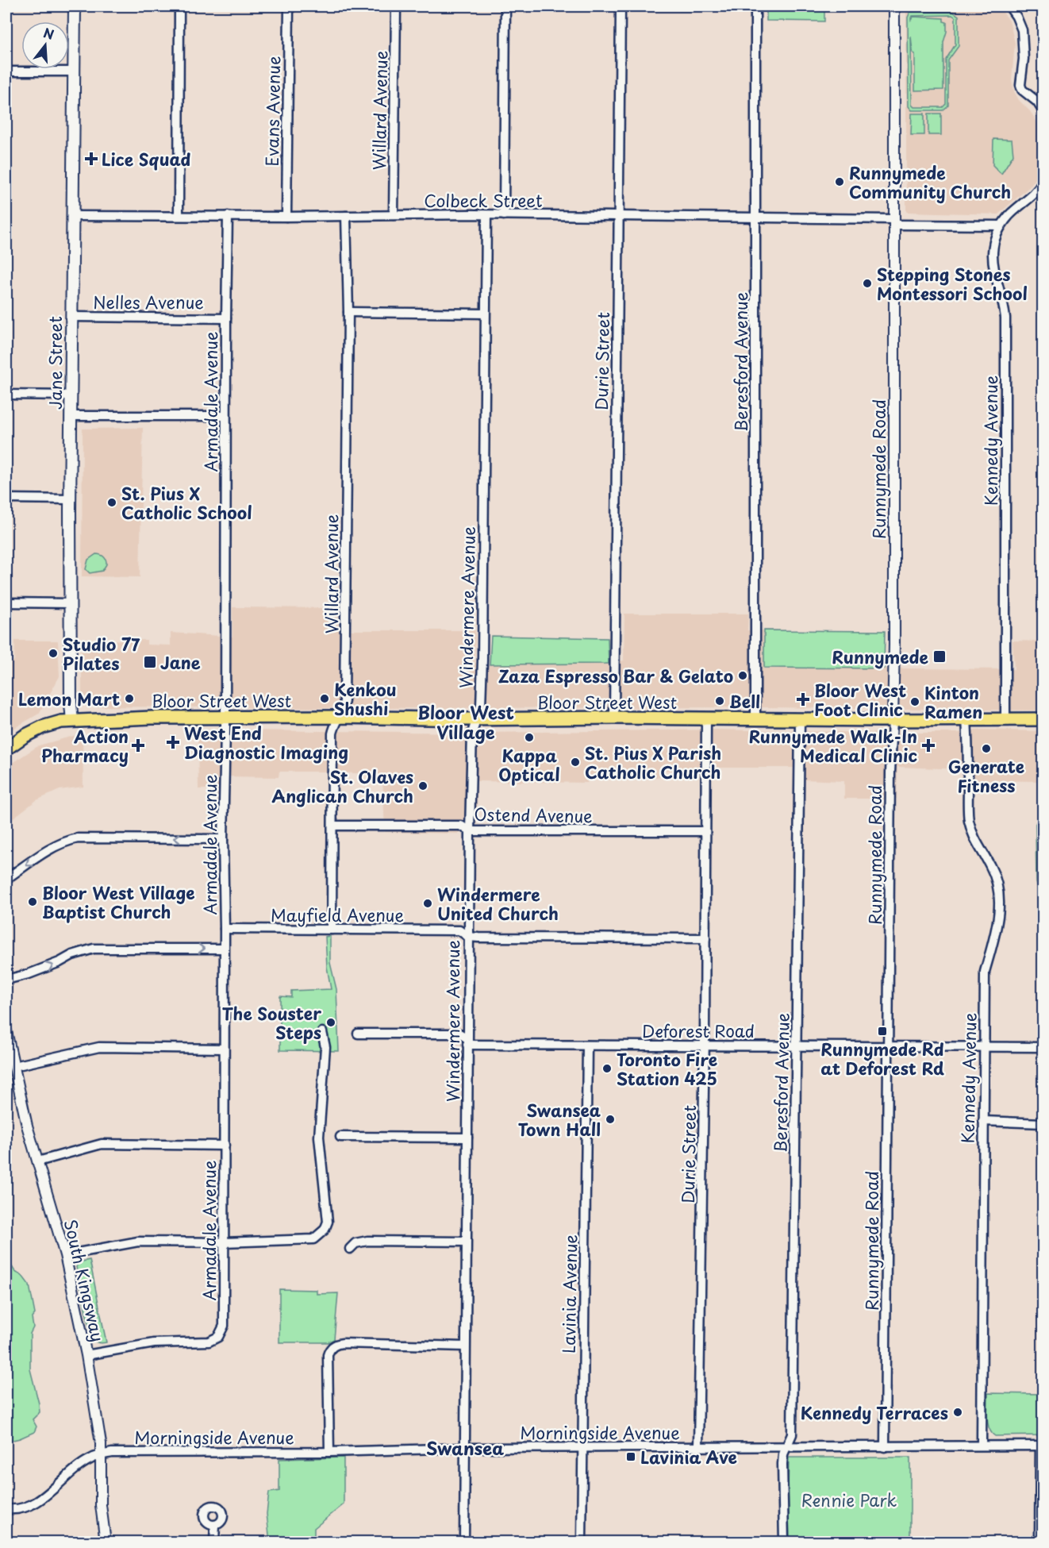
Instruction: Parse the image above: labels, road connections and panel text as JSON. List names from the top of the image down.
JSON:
{
  "streets": {
    "main road": ["Jane Street", "Bloor Street West"],
    "street": [
      "Willard Avenue",
      "Evans Avenue",
      "Colbeck Street",
      "Nelles Avenue",
      "Durie Street",
      "Beresford Avenue",
      "Armadale Avenue",
      "Kennedy Avenue",
      "Runnymede Road",
      "Windermere Avenue",
      "Ostend Avenue",
      "Mayfield Avenue",
      "Deforest Road",
      "South Kingsway",
      "Lavinia Avenue",
      "Morningside Avenue"
    ]
  },
  "crossings": [
    ["Willard Avenue", "Colbeck Street"],
    ["Willard Avenue", "Bloor Street West"],
    ["Willard Avenue", "Ostend Avenue"],
    ["Willard Avenue", "Mayfield Avenue"],
    ["Evans Avenue", "Colbeck Street"],
    ["Colbeck Street", "Durie Street"],
    ["Colbeck Street", "Beresford Avenue"],
    ["Colbeck Street", "Jane Street"],
    ["Colbeck Street", "Armadale Avenue"],
    ["Colbeck Street", "Kennedy Avenue"],
    ["Colbeck Street", "Runnymede Road"],
    ["Colbeck Street", "Windermere Avenue"],
    ["Nelles Avenue", "Jane Street"],
    ["Nelles Avenue", "Armadale Avenue"],
    ["Durie Street", "Bloor Street West"],
    ["Durie Street", "Ostend Avenue"],
    ["Durie Street", "Mayfield Avenue"],
    ["Durie Street", "Deforest Road"],
    ["Durie Street", "Morningside Avenue"],
    ["Beresford Avenue", "Bloor Street West"],
    ["Beresford Avenue", "Deforest Road"],
    ["Beresford Avenue", "Morningside Avenue"],
    ["Jane Street", "Bloor Street West"],
    ["Armadale Avenue", "Bloor Street West"],
    ["Armadale Avenue", "Mayfield Avenue"],
    ["Armadale Avenue", "South Kingsway"],
    ["Kennedy Avenue", "Bloor Street West"],
    ["Kennedy Avenue", "Deforest Road"],
    ["Kennedy Avenue", "Morningside Avenue"],
    ["Runnymede Road", "Bloor Street West"],
    ["Runnymede Road", "Deforest Road"],
    ["Runnymede Road", "Morningside Avenue"],
    ["Windermere Avenue", "Bloor Street West"],
    ["Windermere Avenue", "Ostend Avenue"],
    ["Windermere Avenue", "Mayfield Avenue"],
    ["Windermere Avenue", "Deforest Road"],
    ["Windermere Avenue", "Morningside Avenue"],
    ["Deforest Road", "Lavinia Avenue"],
    ["South Kingsway", "Morningside Avenue"],
    ["Lavinia Avenue", "Morningside Avenue"]
  ],
  "districts": ["Bloor West Village", "Swansea"],
  "parks": ["Rennie Park"],
  "places": {
    "health": [
      "Lice Squad",
      "Bloor West Foot Clinic",
      "West End Diagnostic Imaging",
      "Action Pharmacy",
      "Runnymede Walk-In Medical Clinic"
    ],
    "other": [
      "Runnymede Community Church",
      "Stepping Stones Montessori School",
      "St. Pius X Catholic School",
      "Studio 77 Pilates",
      "Zaza Espresso Bar & Gelato",
      "Lemon Mart",
      "Kenkou Shushi",
      "Bell",
      "Kinton Ramen",
      "Kappa Optical",
      "Generate Fitness",
      "St. Pius X Parish Catholic Church",
      "St. Olaves Anglican Church",
      "Bloor West Village Baptist Church",
      "Windermere United Church",
      "The Souster Steps",
      "Toronto Fire Station 425",
      "Swansea Town Hall",
      "Kennedy Terraces"
    ],
    "transit": [
      "Runnymede",
      "Jane",
      "Runnymede Rd at Deforest Rd",
      "Lavinia Ave"
    ]
  },
  "north": "top"
}
